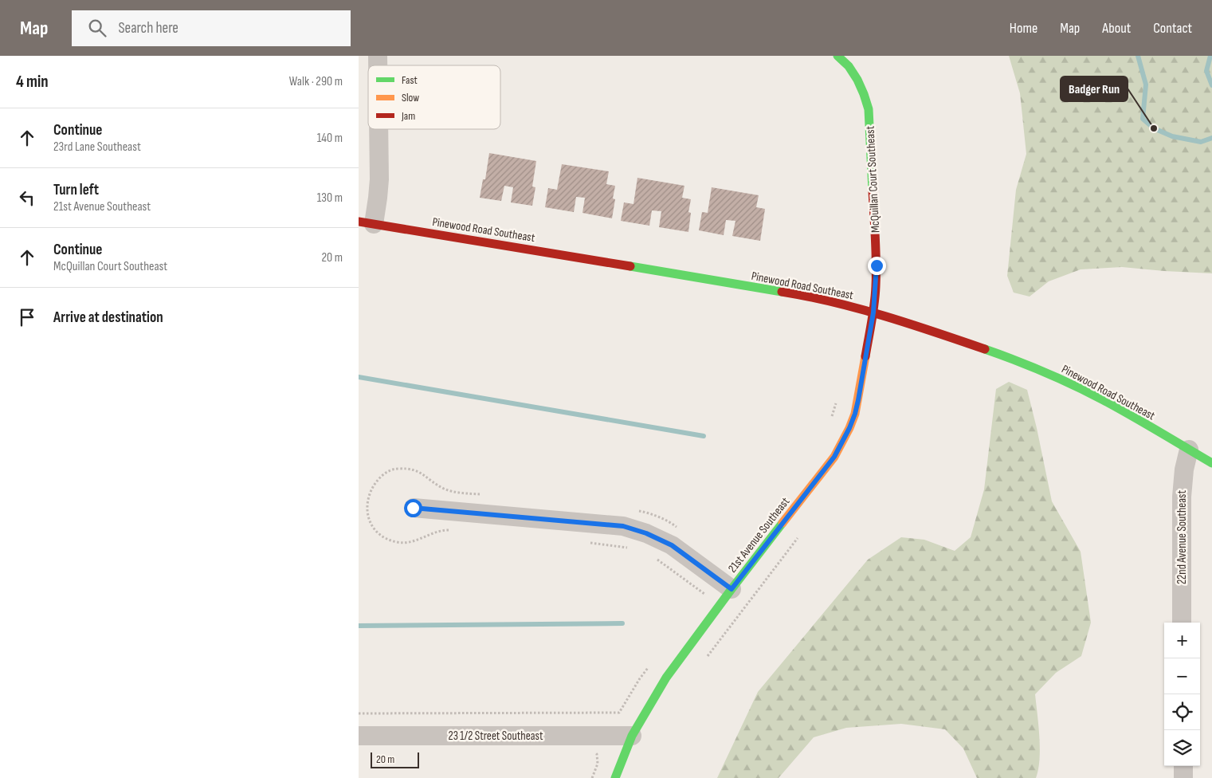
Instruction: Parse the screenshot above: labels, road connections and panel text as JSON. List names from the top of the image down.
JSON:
{
  "streets": {
    "street": [
      "McQuillan Court Southeast",
      "Pinewood Road Southeast",
      "21st Avenue Southeast",
      "22nd Avenue Southeast",
      "23 1/2 Street Southeast"
    ]
  },
  "crossings": [
    ["McQuillan Court Southeast", "Pinewood Road Southeast"],
    ["McQuillan Court Southeast", "21st Avenue Southeast"],
    ["Pinewood Road Southeast", "21st Avenue Southeast"],
    ["Pinewood Road Southeast", "22nd Avenue Southeast"],
    ["21st Avenue Southeast", "23 1/2 Street Southeast"]
  ],
  "places": ["Badger Run"],
  "legend": ["Fast", "Slow", "Jam"],
  "scale_bar": "20 m",
  "page": {
    "header": "Map",
    "search": "Search here",
    "nav": [
      "Home",
      "Map",
      "About",
      "Contact"
    ],
    "heading": ["4 min", "Walk · 290 m"],
    "list": [
      ["Continue", "23rd Lane Southeast", "140 m"],
      ["Turn left", "21st Avenue Southeast", "130 m"],
      ["Continue", "McQuillan Court Southeast", "20 m"],
      "Arrive at destination"
    ],
    "map_buttons": ["+", "−"],
    "scale": "20 m"
  }
}
